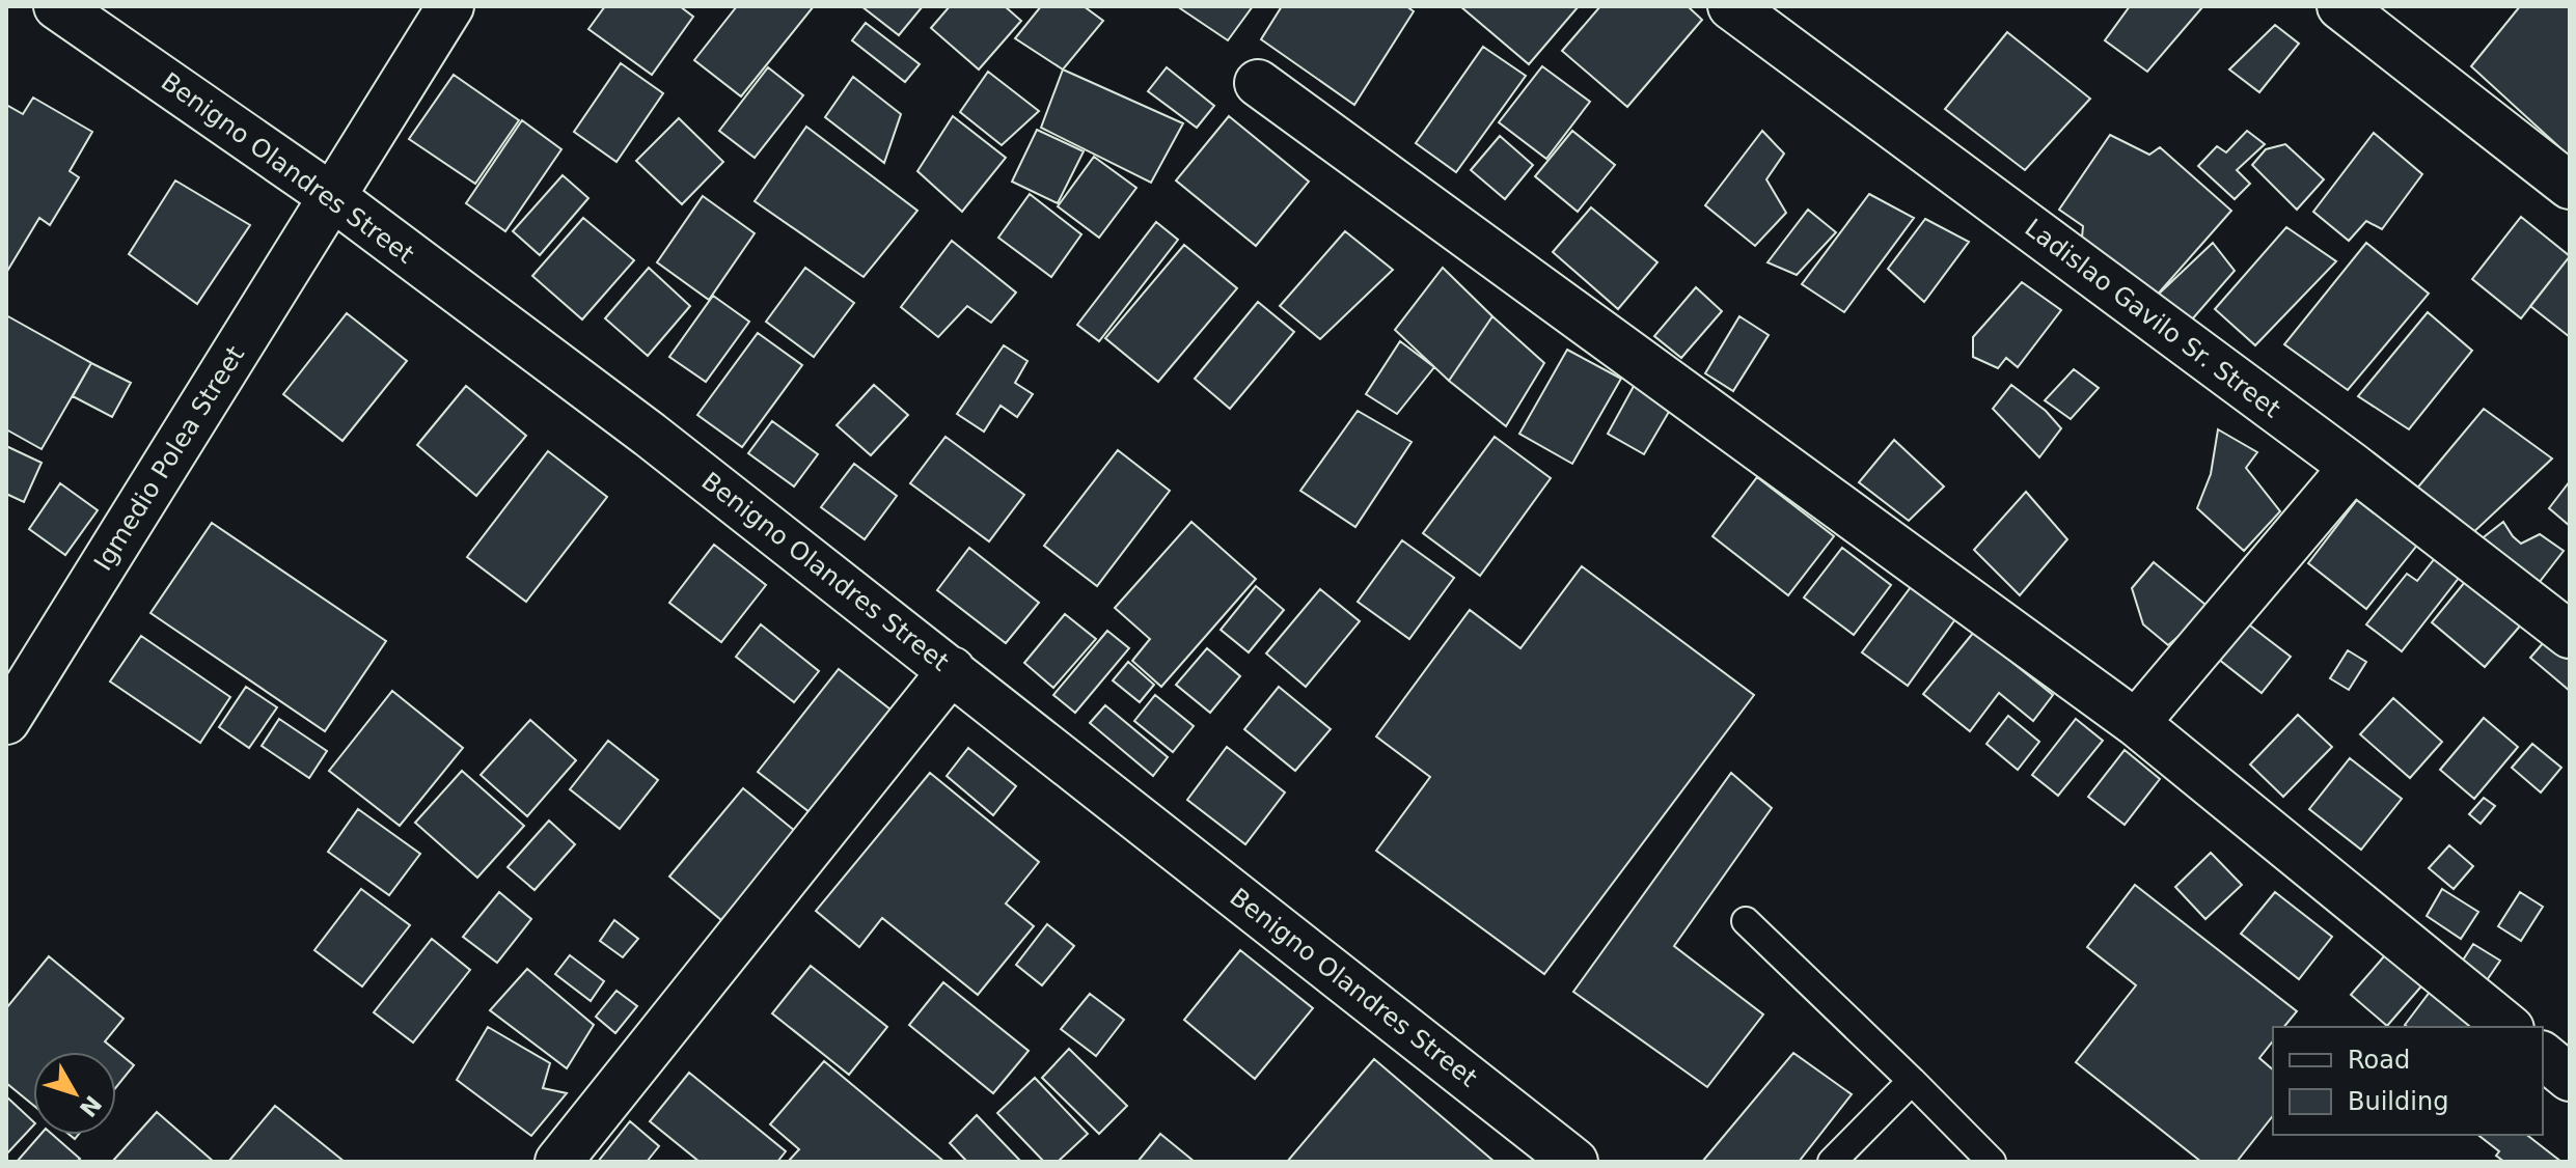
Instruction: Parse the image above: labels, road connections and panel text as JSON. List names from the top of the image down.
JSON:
{
  "streets": {
    "street": ["Benigno Olandres Street", "Ladislao Gavilo Sr. Street", "Igmedio Polea Street"]
  },
  "crossings": [
    ["Benigno Olandres Street", "Igmedio Polea Street"]
  ],
  "legend": ["Road", "Building"],
  "north": "bottom right"
}
